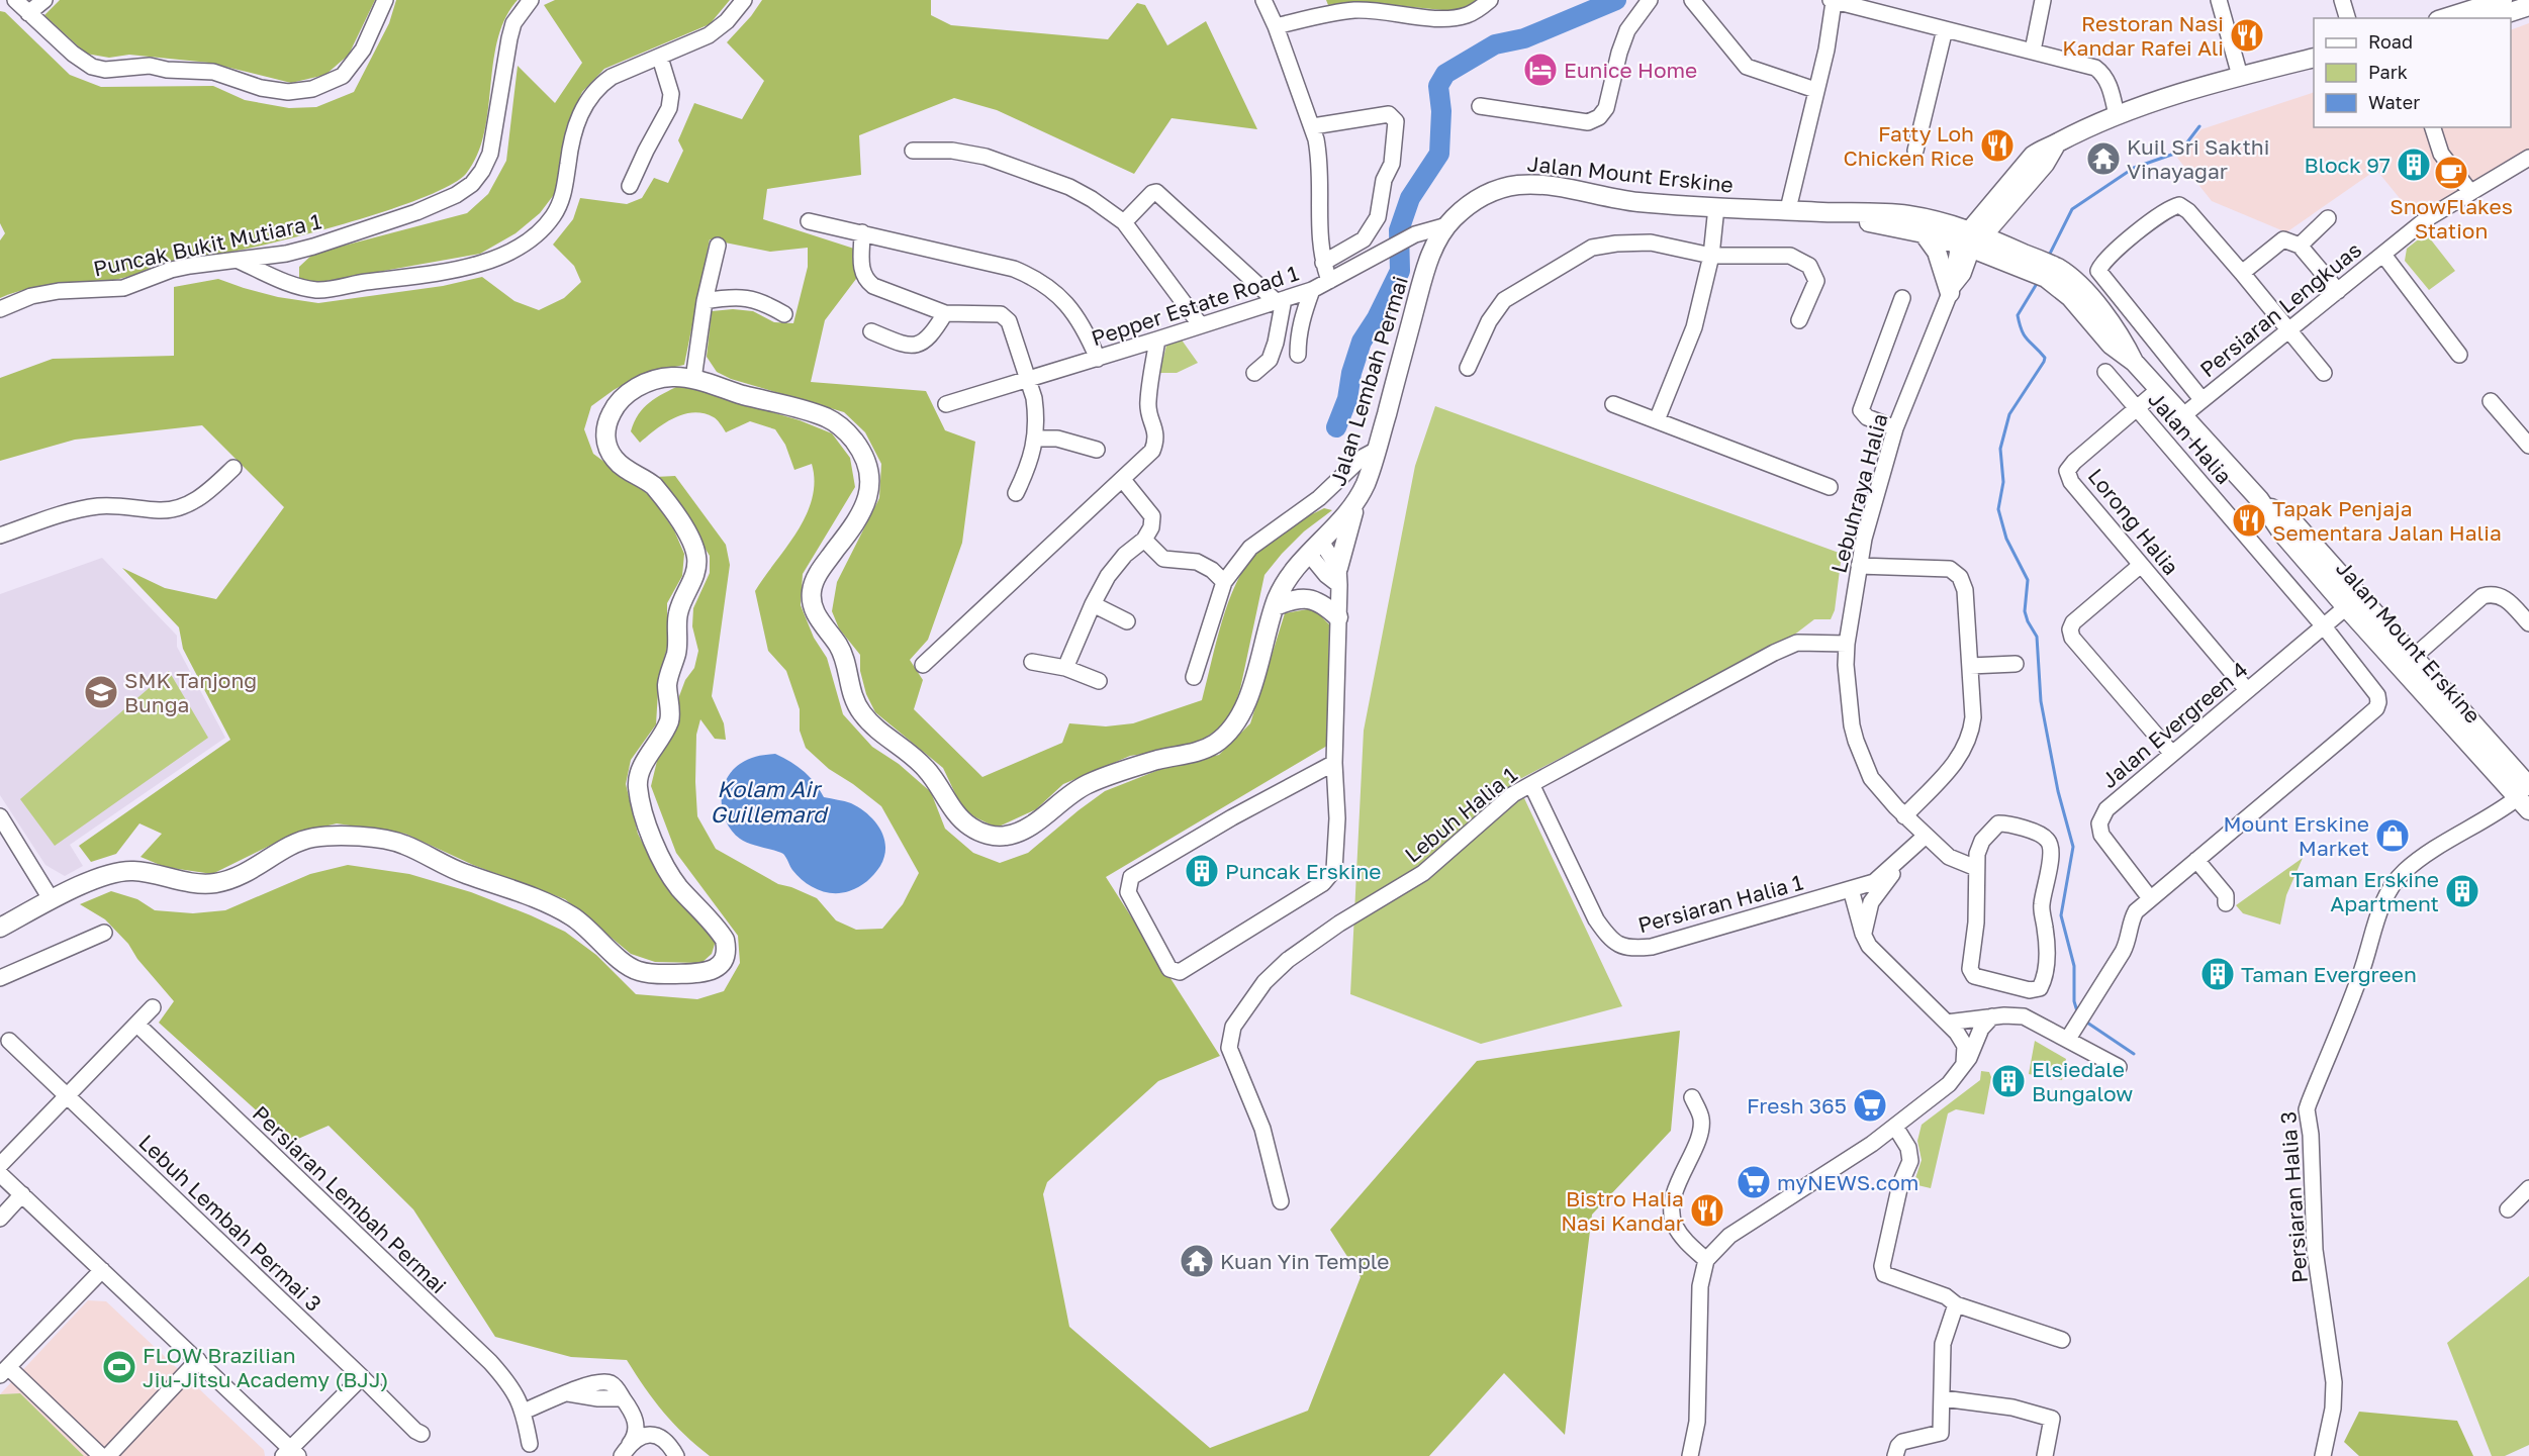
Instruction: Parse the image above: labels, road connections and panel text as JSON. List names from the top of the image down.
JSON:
{
  "streets": {
    "main road": ["Jalan Mount Erskine", "Jalan Lembah Permai"],
    "street": [
      "Puncak Bukit Mutiara 1",
      "Pepper Estate Road 1",
      "Persiaran Lengkuas",
      "Jalan Halia",
      "Lebuhraya Halia",
      "Lorong Halia",
      "Jalan Evergreen 4",
      "Lebuh Halia 1",
      "Persiaran Halia 1",
      "Persiaran Halia 3",
      "Persiaran Lembah Permai",
      "Lebuh Lembah Permai 3"
    ]
  },
  "crossings": [
    ["Jalan Mount Erskine", "Pepper Estate Road 1"],
    ["Jalan Mount Erskine", "Persiaran Lengkuas"],
    ["Jalan Mount Erskine", "Jalan Lembah Permai"],
    ["Jalan Mount Erskine", "Lebuhraya Halia"],
    ["Jalan Mount Erskine", "Lorong Halia"],
    ["Jalan Mount Erskine", "Jalan Evergreen 4"],
    ["Jalan Mount Erskine", "Persiaran Halia 3"],
    ["Pepper Estate Road 1", "Jalan Lembah Permai"],
    ["Jalan Halia", "Lorong Halia"],
    ["Jalan Halia", "Jalan Evergreen 4"],
    ["Lebuhraya Halia", "Lebuh Halia 1"],
    ["Lebuhraya Halia", "Persiaran Halia 1"],
    ["Lorong Halia", "Jalan Evergreen 4"],
    ["Lebuh Halia 1", "Persiaran Halia 1"]
  ],
  "water": ["Kolam Air Guillemard"],
  "places": {
    "restaurant": [
      "Restoran Nasi Kandar Rafei Ali",
      "Fatty Loh Chicken Rice",
      "Tapak Penjaja Sementara Jalan Halia",
      "Bistro Halia Nasi Kandar"
    ],
    "hotel": ["Eunice Home"],
    "temple": ["Kuil Sri Sakthi Vinayagar", "Kuan Yin Temple"],
    "building": [
      "Block 97",
      "Puncak Erskine",
      "Taman Erskine Apartment",
      "Taman Evergreen",
      "Elsiedale Bungalow"
    ],
    "cafe": ["SnowFlakes Station"],
    "school or university": ["SMK Tanjong Bunga"],
    "shop": ["Mount Erskine Market"],
    "supermarket": ["Fresh 365", "myNEWS.com"],
    "sports": ["FLOW Brazilian Jiu-Jitsu Academy (BJJ)"]
  },
  "legend": ["Road", "Park", "Water"]
}
